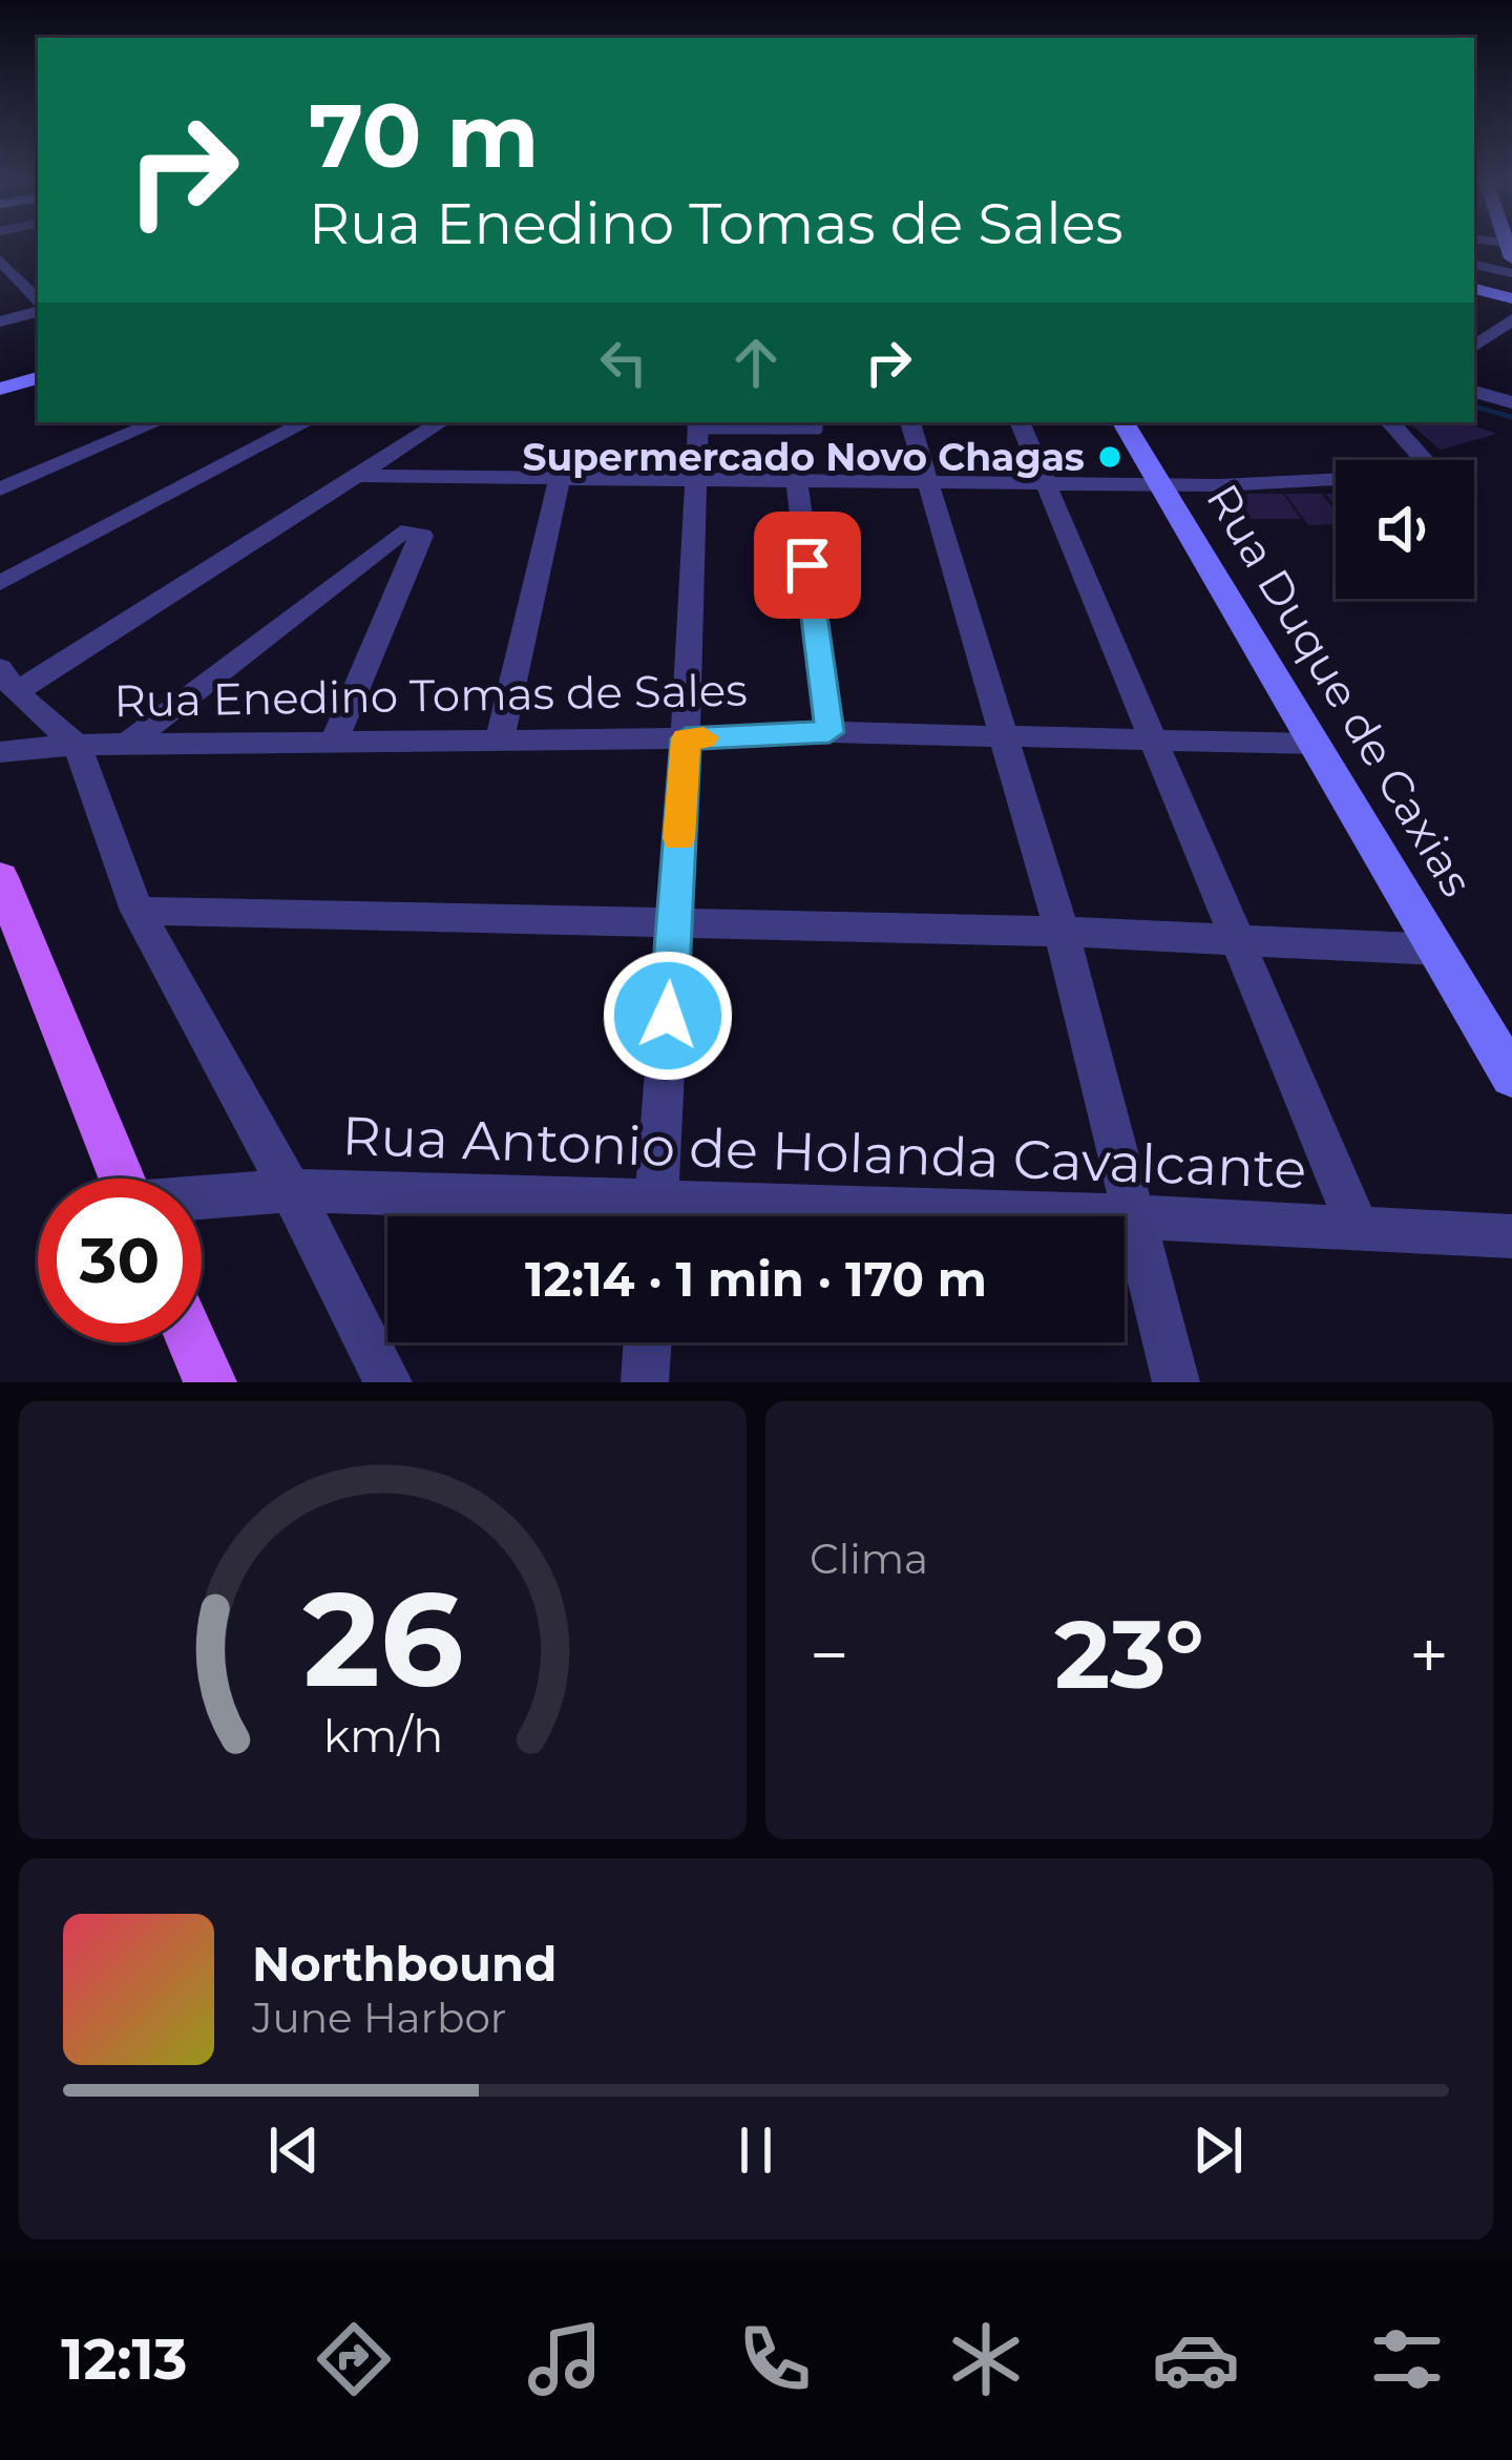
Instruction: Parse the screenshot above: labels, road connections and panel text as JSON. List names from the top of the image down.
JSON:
{
  "streets": {
    "street": ["Rua Duque de Caxias", "Rua Enedino Tomas de Sales", "Rua Antonio de Holanda Cavalcante"]
  },
  "crossings": [
    ["Rua Duque de Caxias", "Rua Enedino Tomas de Sales"]
  ],
  "places": ["Supermercado Novo Chagas"],
  "page": {
    "turn": ["70 m", "Rua Enedino Tomas de Sales"],
    "limit": "30",
    "trip": "12:14 · 1 min · 170 m",
    "tile": "Clima",
    "heat": ["−", "23°", "+"],
    "song": ["Northbound", "June Harbor"],
    "tabs": "12:13",
    "gauge": ["26", "km/h"]
  }
}
